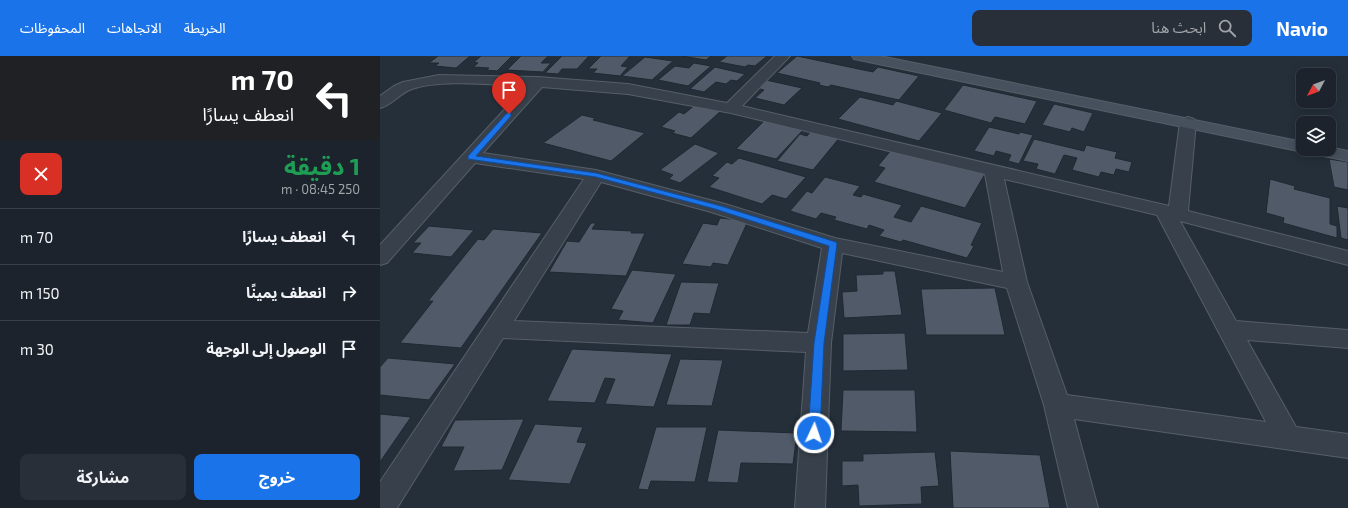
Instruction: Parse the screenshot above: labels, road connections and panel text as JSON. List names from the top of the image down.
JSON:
{
  "north": "bottom left",
  "page": {
    "header": "Navio",
    "search": "ابحث هنا",
    "nav": ["الخريطة", "الاتجاهات", "المحفوظات"],
    "turn": ["70 m", "انعطف يسارًا"],
    "heading": ["1 دقيقة", "250 m · 08:45"],
    "list": [
      {
        "name": "انعطف يسارًا",
        "value": "70 m"
      },
      {
        "name": "انعطف يمينًا",
        "value": "150 m"
      },
      {
        "name": "الوصول إلى الوجهة",
        "value": "30 m"
      }
    ],
    "buttons": ["خروج", "مشاركة"]
  }
}
